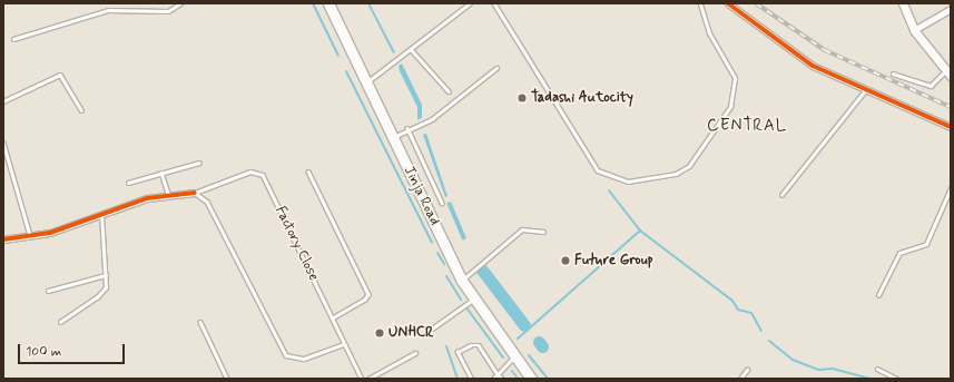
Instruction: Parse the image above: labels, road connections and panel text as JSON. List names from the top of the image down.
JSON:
{
  "streets": {
    "highway": ["Jinja Road"],
    "lane": ["Factory Close"]
  },
  "districts": ["CENTRAL"],
  "places": ["Tadashi Autocity", "Future Group", "UNHCR"],
  "scale_bar": "100 m"
}
